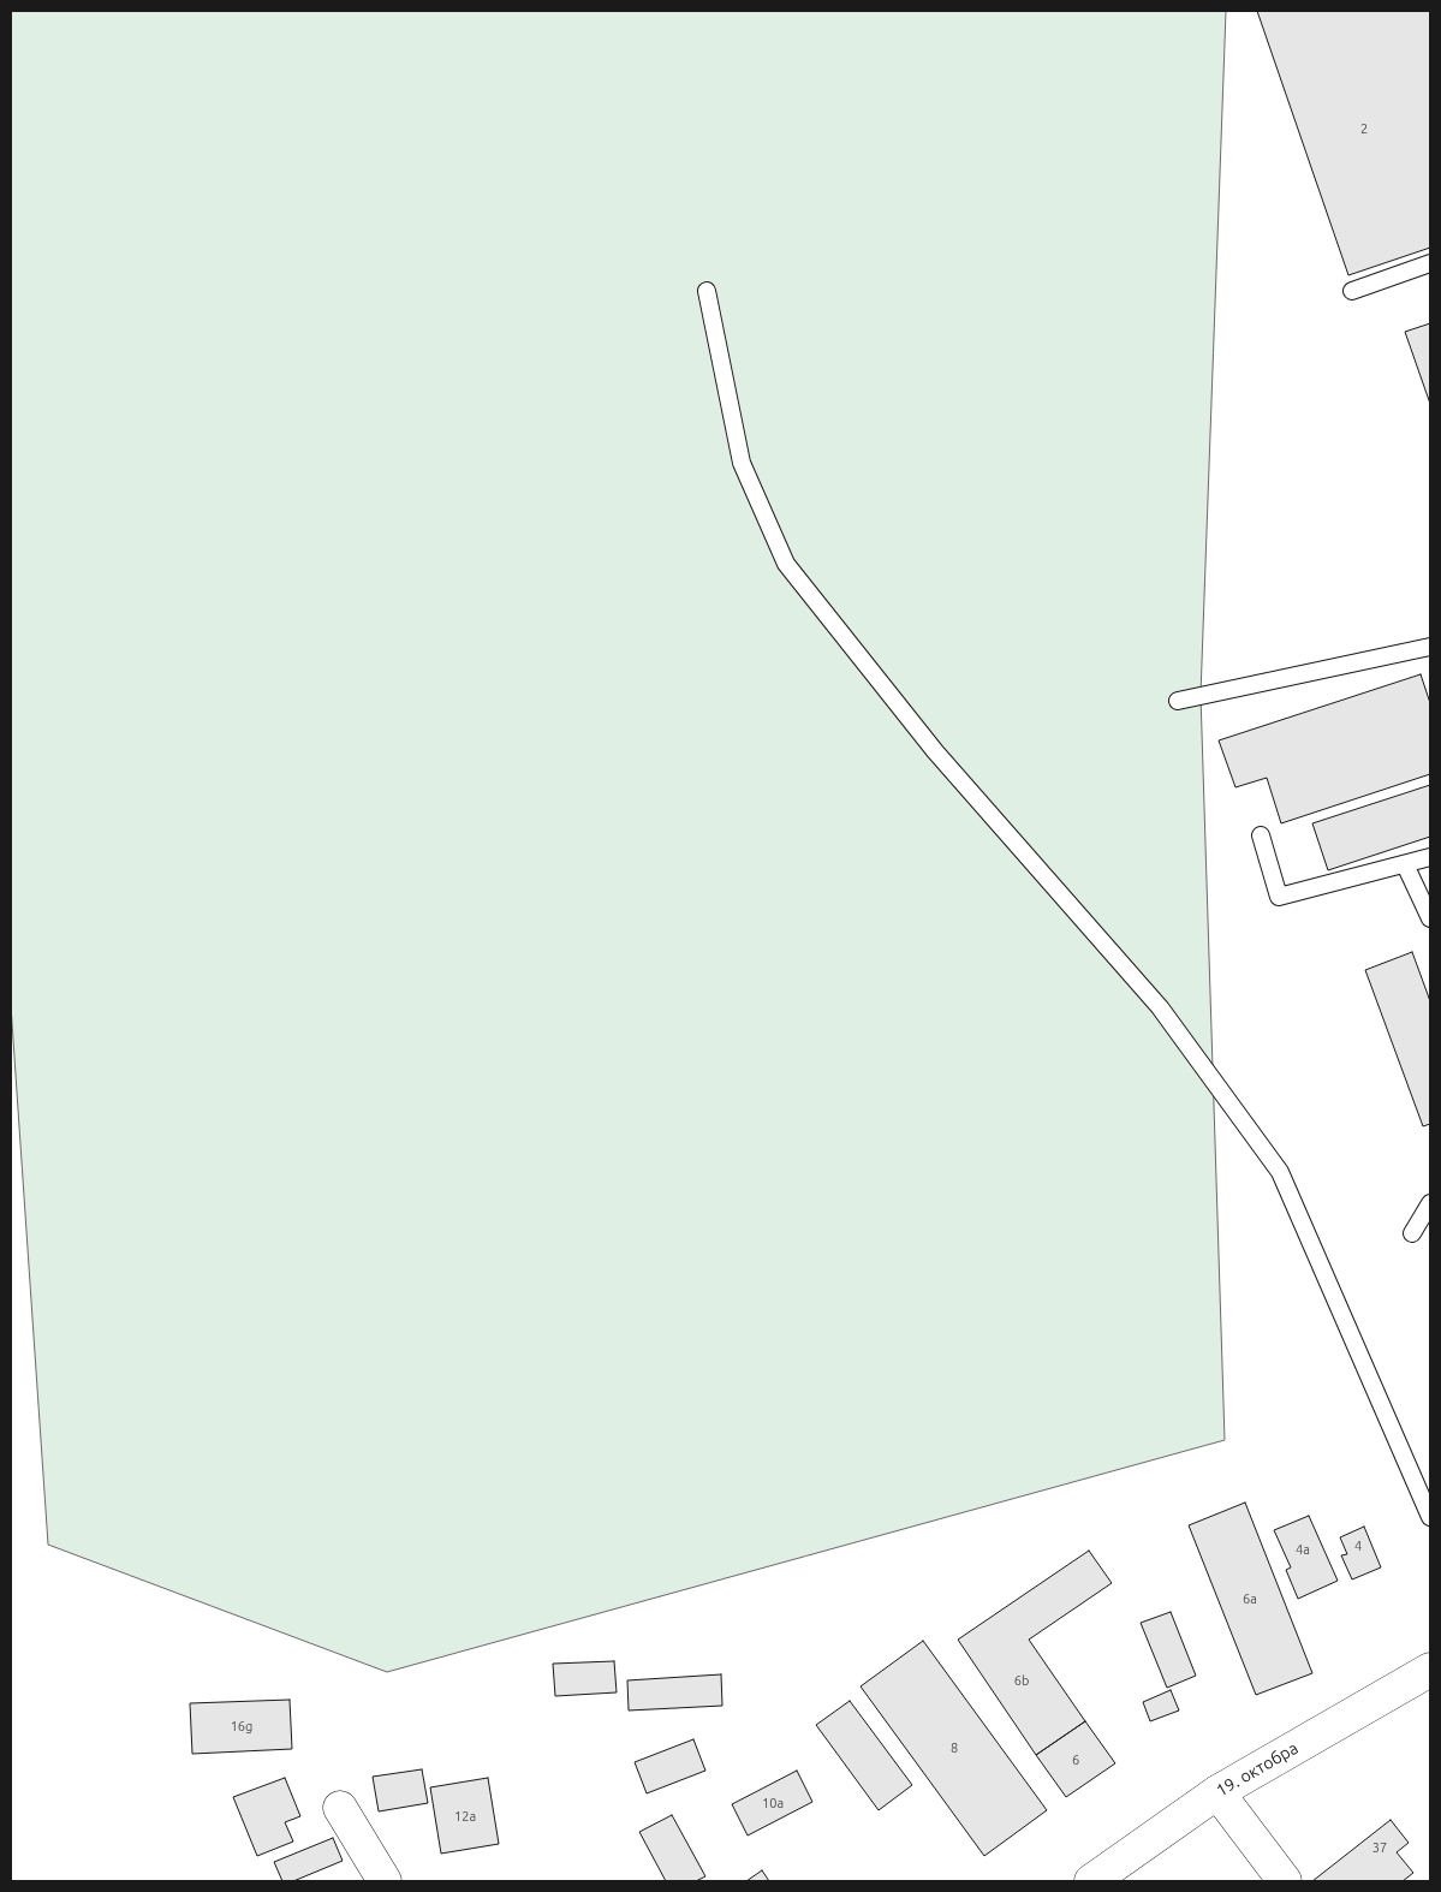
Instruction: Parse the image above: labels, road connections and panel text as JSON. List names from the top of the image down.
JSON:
{
  "streets": {
    "street": ["19. октобра"]
  },
  "house_numbers": [
    "2",
    "4",
    "4a",
    "6a",
    "6b",
    "16g",
    "8",
    "6",
    "10a",
    "12a",
    "37"
  ]
}
